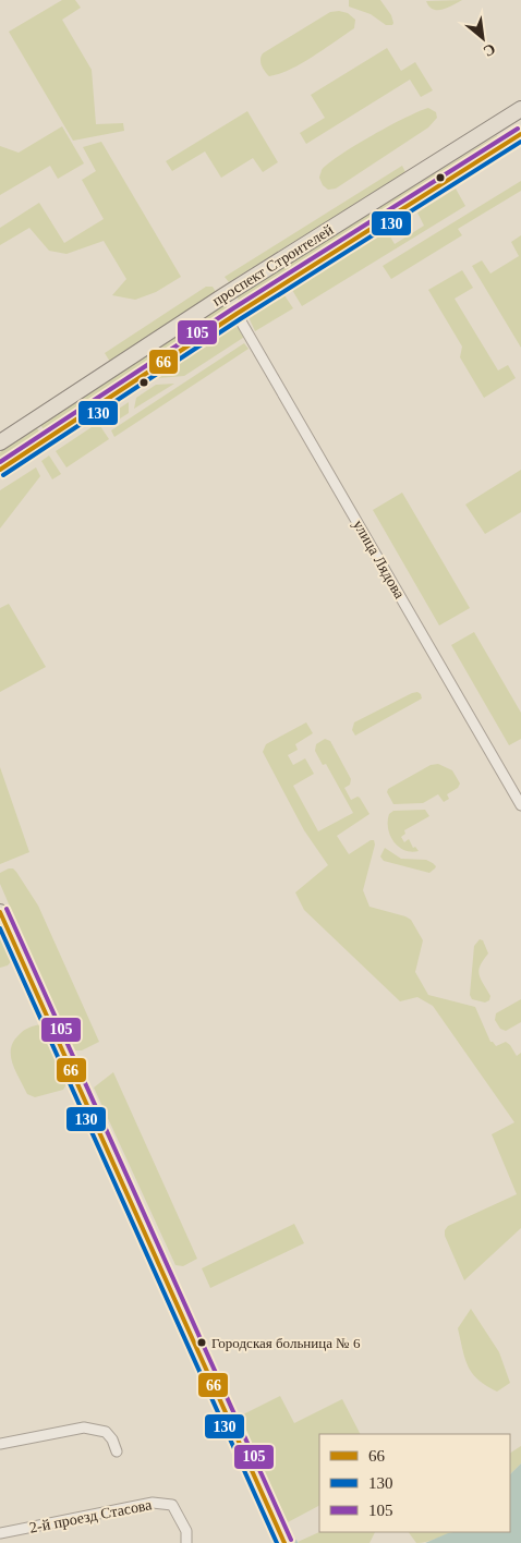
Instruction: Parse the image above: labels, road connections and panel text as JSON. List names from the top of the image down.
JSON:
{
  "streets": {
    "main road": ["проспект Строителей"],
    "street": ["улица Лядова", "2-й проезд Стасова"]
  },
  "crossings": [
    ["проспект Строителей", "улица Лядова"]
  ],
  "places": ["Городская больница № 6"],
  "lines": ["transit line 105", "transit line 66", "transit line 130"],
  "legend": ["66", "130", "105"],
  "north": "bottom right"
}
